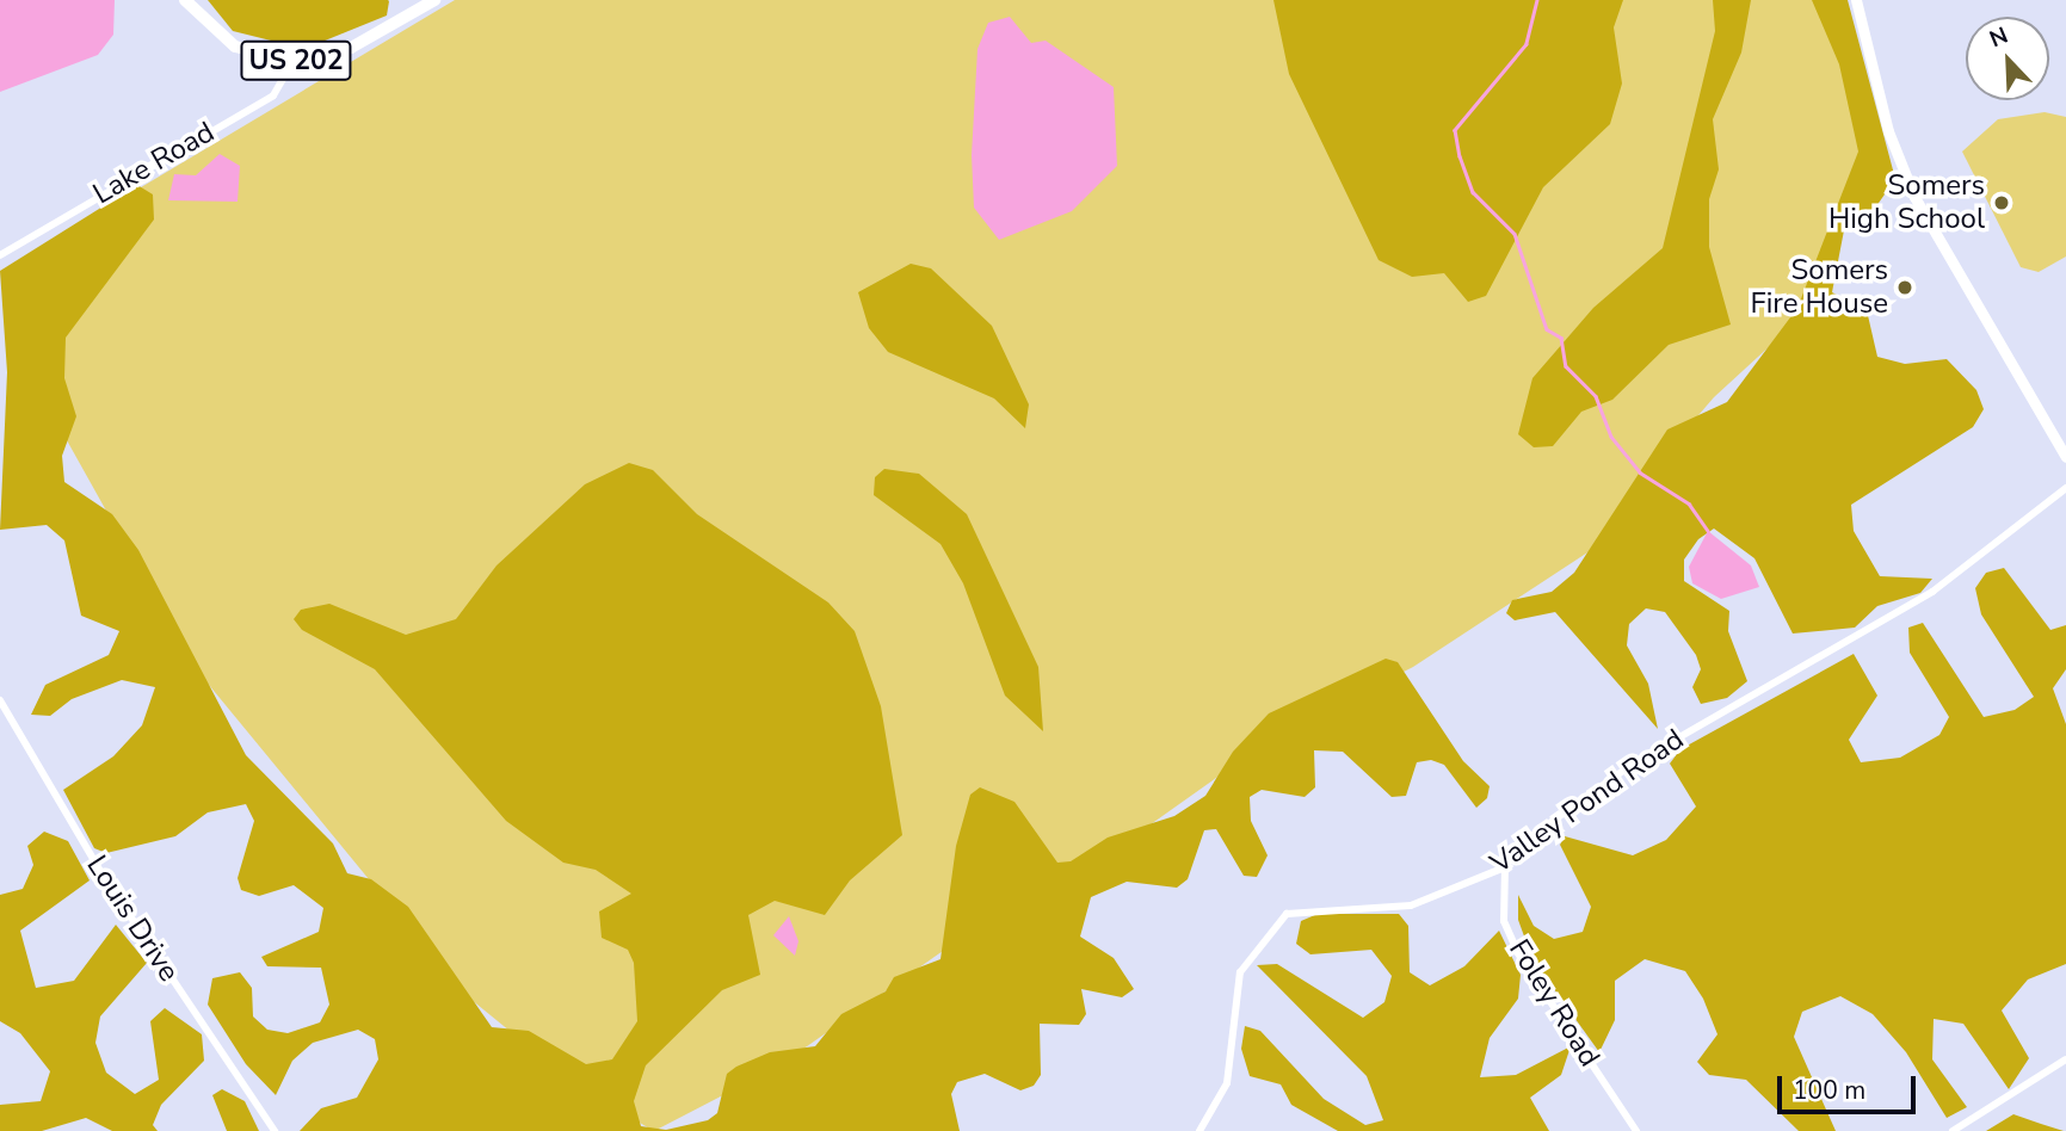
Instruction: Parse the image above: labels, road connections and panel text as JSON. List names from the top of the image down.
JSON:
{
  "streets": {
    "main road": ["US 202"],
    "street": [
      "Lake Road",
      "Valley Pond Road",
      "Louis Drive",
      "Foley Road"
    ]
  },
  "crossings": [
    ["US 202", "Lake Road"],
    ["Valley Pond Road", "Foley Road"]
  ],
  "places": ["Somers High School", "Somers Fire House"],
  "scale_bar": "100 m",
  "north": "top left"
}
